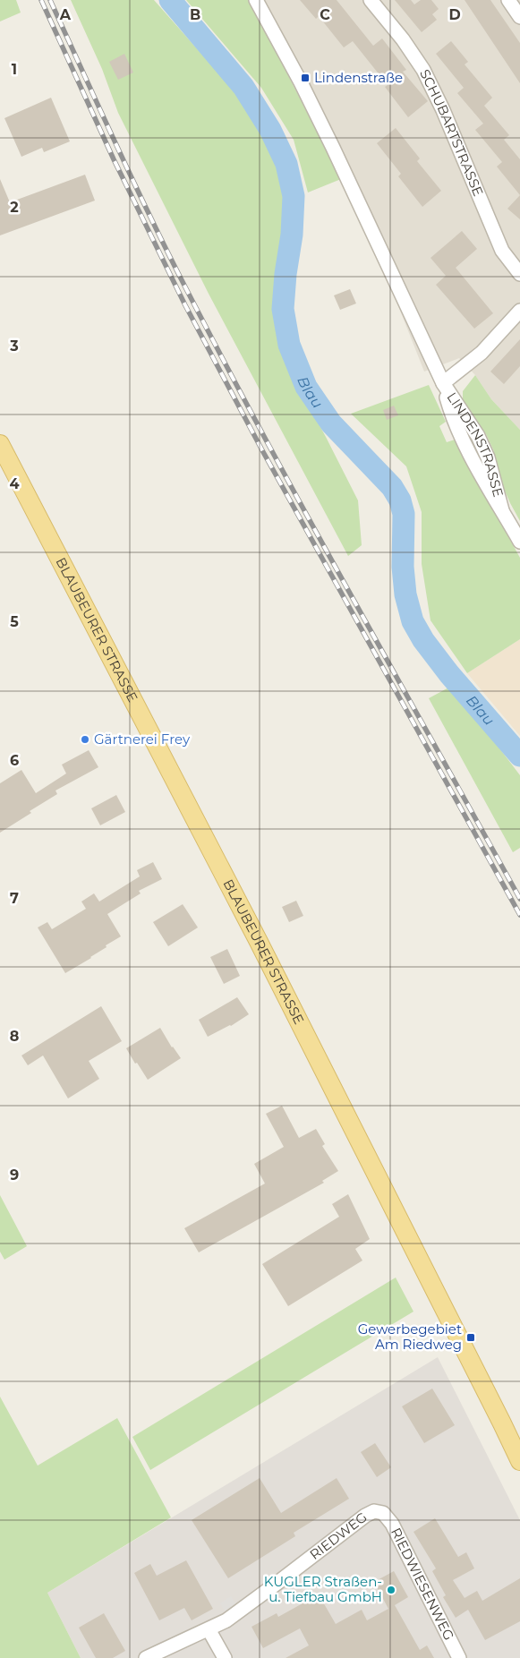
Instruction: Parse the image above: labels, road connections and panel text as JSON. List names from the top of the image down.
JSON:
{
  "streets": {
    "main road": ["BLAUBEURER STRASSE"],
    "street": [
      "SCHUBARTSTRASSE",
      "LINDENSTRASSE",
      "RIEDWEG",
      "RIEDWIESENWEG"
    ]
  },
  "crossings": [
    ["RIEDWEG", "RIEDWIESENWEG"]
  ],
  "water": ["Blau"],
  "places": {
    "transit": ["Lindenstraße", "Gewerbegebiet Am Riedweg"],
    "other": ["Gärtnerei Frey", "KUGLER Straßen- u. Tiefbau GmbH"]
  },
  "grid": {
    "columns": [
      "A",
      "B",
      "C",
      "D"
    ],
    "rows": [
      "1",
      "2",
      "3",
      "4",
      "5",
      "6",
      "7",
      "8",
      "9"
    ]
  }
}
